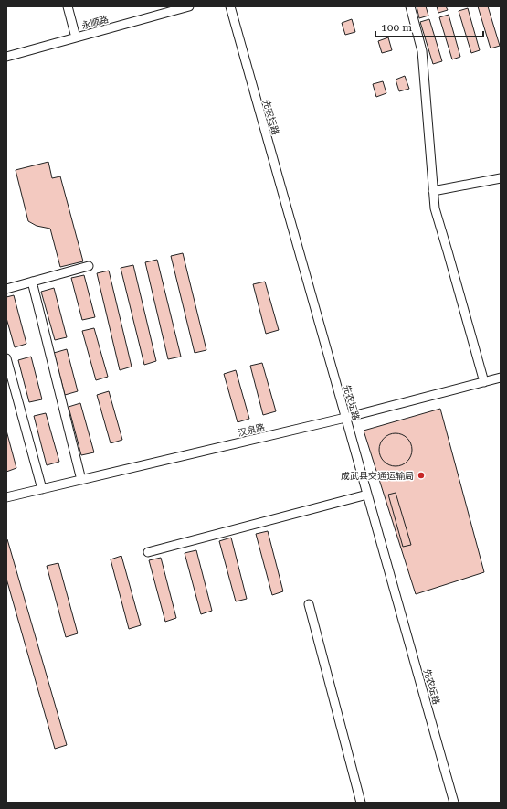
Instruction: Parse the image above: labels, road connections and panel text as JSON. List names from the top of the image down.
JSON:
{
  "streets": {
    "street": ["永顺路", "先农坛路", "汉泉路"]
  },
  "crossings": [
    ["先农坛路", "汉泉路"]
  ],
  "places": ["成武县交通运输局"],
  "scale_bar": "100 m"
}
